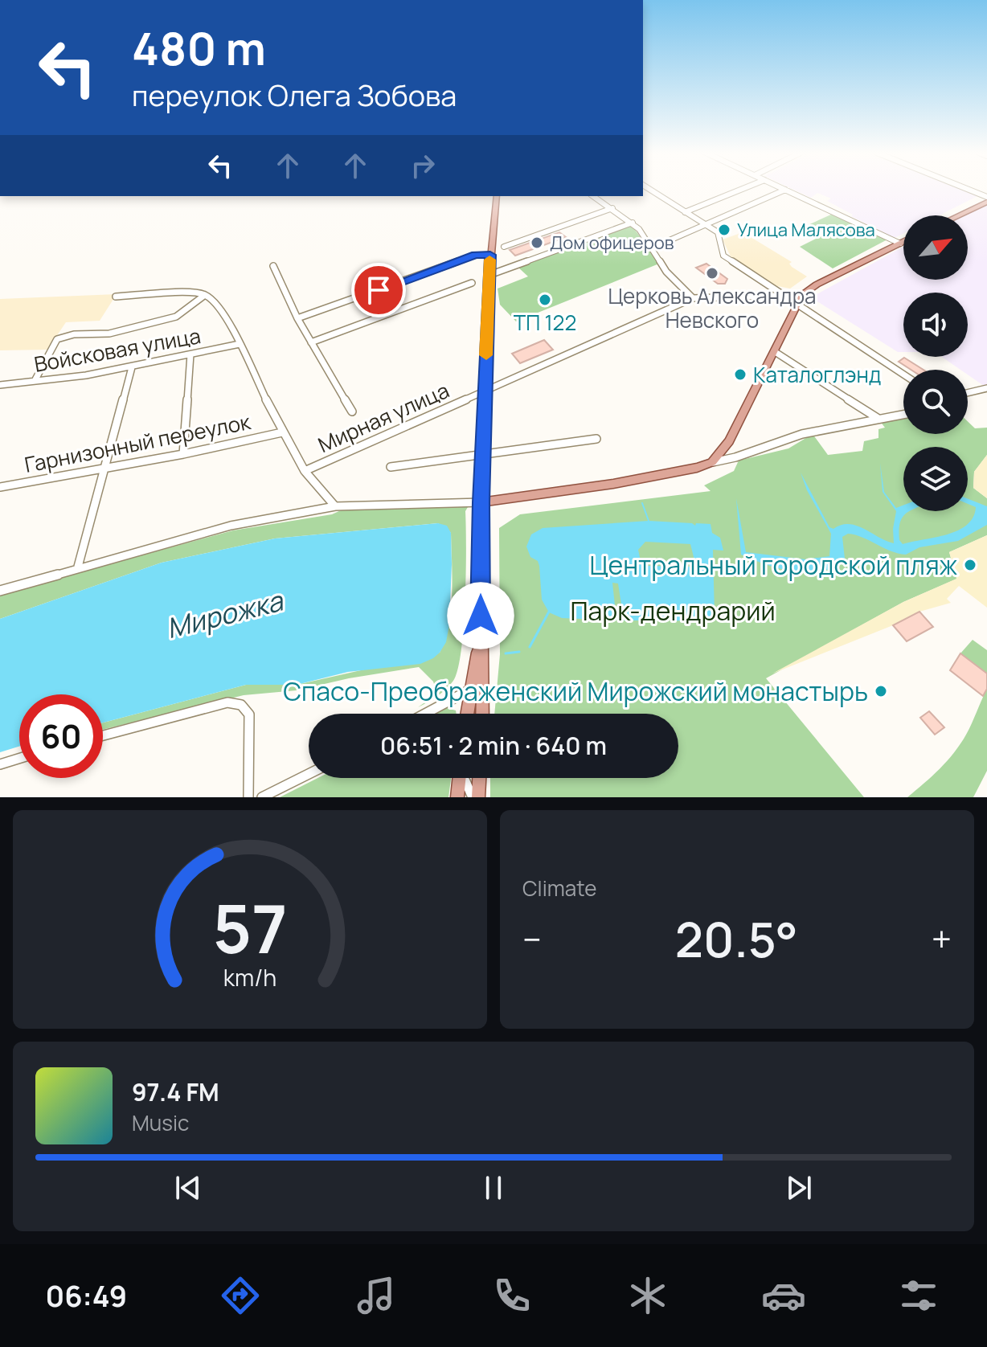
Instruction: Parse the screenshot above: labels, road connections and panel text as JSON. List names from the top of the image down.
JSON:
{
  "streets": {
    "street": ["Войсковая улица", "Мирная улица", "Гарнизонный переулок"]
  },
  "water": ["Мирожка"],
  "parks": ["Парк-дендрарий"],
  "places": [
    "Улица Малясова",
    "Дом офицеров",
    "Церковь Александра Невского",
    "ТП 122",
    "Каталоглэнд",
    "Центральный городской пляж",
    "Спасо-Преображенский Мирожский монастырь"
  ],
  "north": "top right",
  "page": {
    "turn": ["480 m", "переулок Олега Зобова"],
    "limit": "60",
    "trip": "06:51 · 2 min · 640 m",
    "tile": "Climate",
    "heat": ["−", "20.5°", "+"],
    "song": ["97.4 FM", "Music"],
    "tabs": "06:49",
    "gauge": ["57", "km/h"]
  }
}
